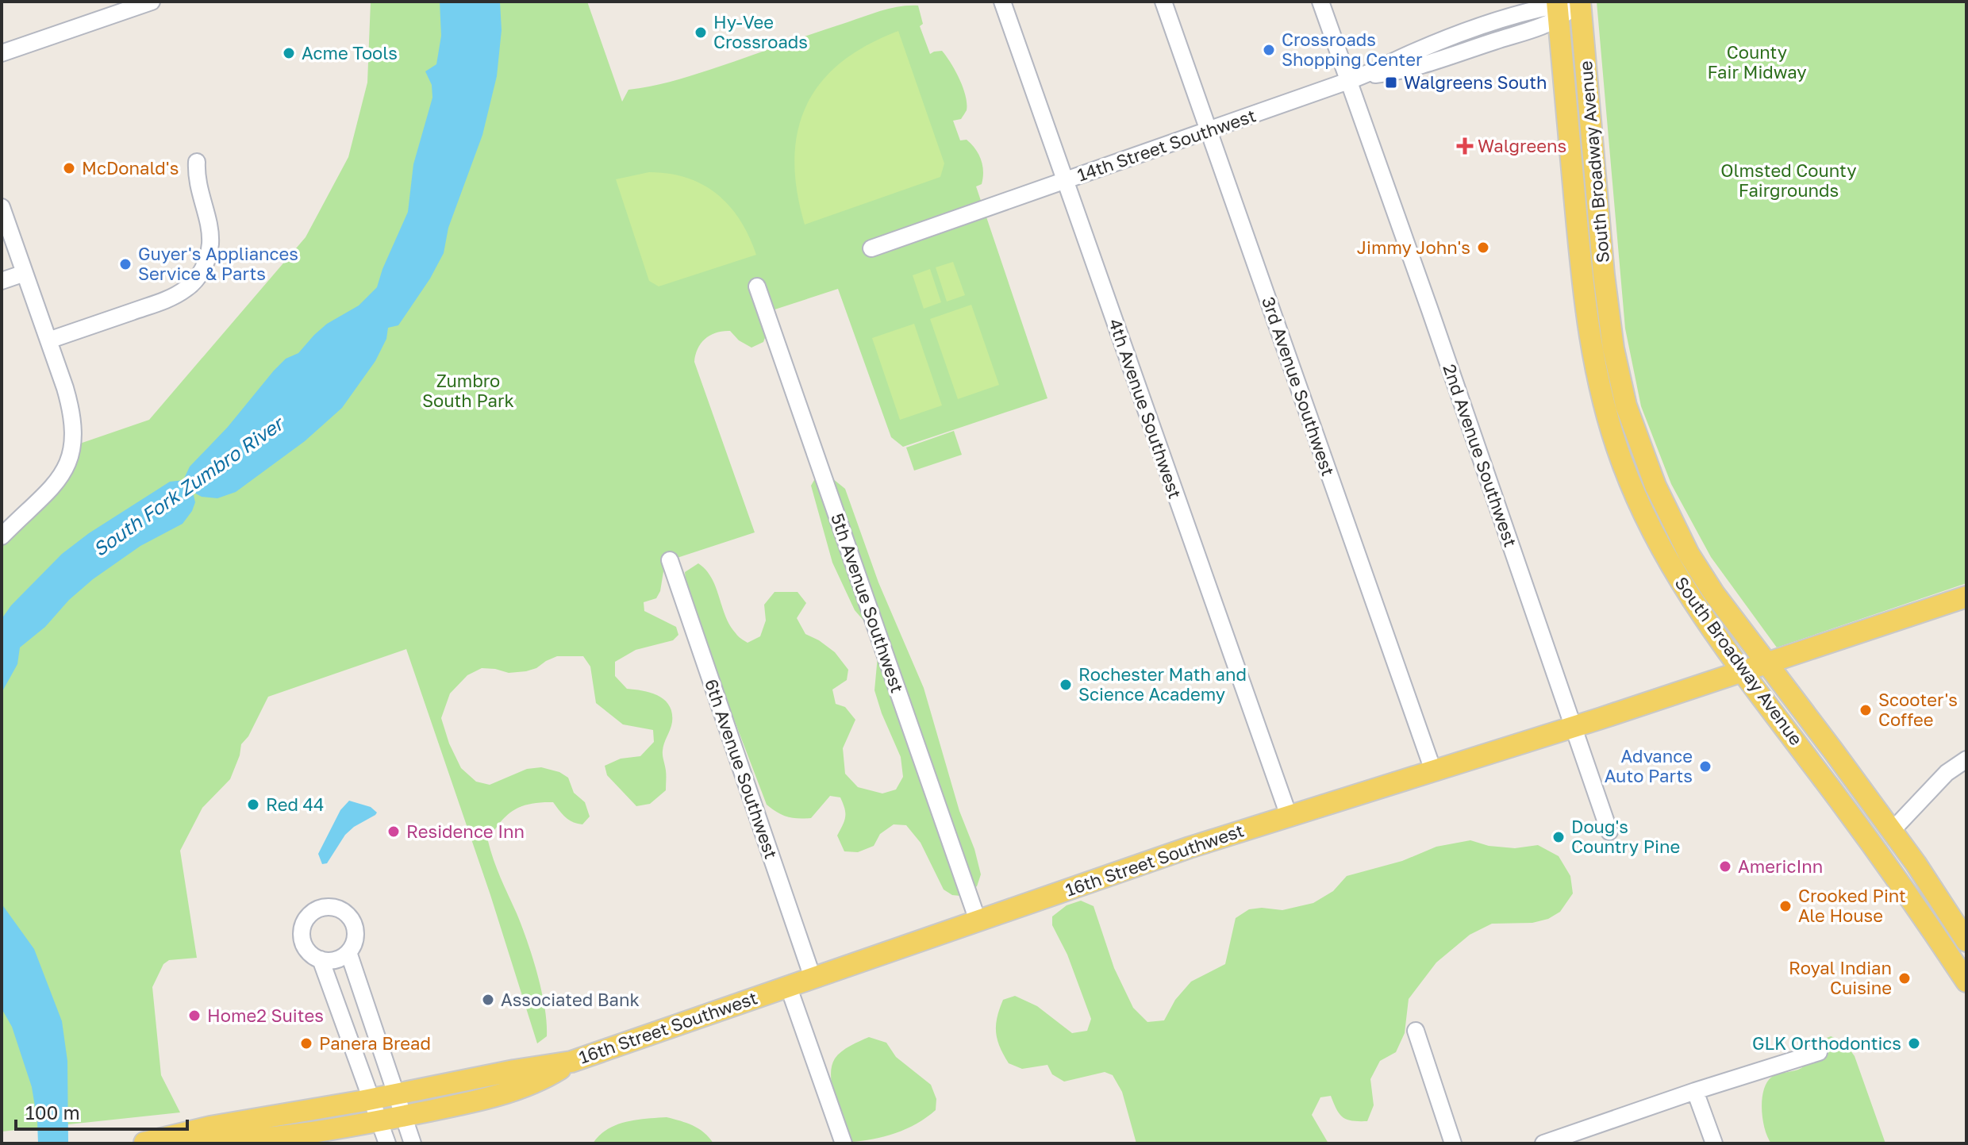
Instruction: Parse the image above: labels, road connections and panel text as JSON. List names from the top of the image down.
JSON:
{
  "streets": {
    "main road": ["South Broadway Avenue", "16th Street Southwest"],
    "street": [
      "14th Street Southwest",
      "3rd Avenue Southwest",
      "4th Avenue Southwest",
      "2nd Avenue Southwest",
      "5th Avenue Southwest",
      "6th Avenue Southwest"
    ]
  },
  "crossings": [
    ["14th Street Southwest", "South Broadway Avenue"],
    ["14th Street Southwest", "3rd Avenue Southwest"],
    ["14th Street Southwest", "4th Avenue Southwest"],
    ["14th Street Southwest", "2nd Avenue Southwest"],
    ["South Broadway Avenue", "16th Street Southwest"],
    ["3rd Avenue Southwest", "16th Street Southwest"],
    ["4th Avenue Southwest", "16th Street Southwest"],
    ["2nd Avenue Southwest", "16th Street Southwest"],
    ["5th Avenue Southwest", "16th Street Southwest"],
    ["6th Avenue Southwest", "16th Street Southwest"]
  ],
  "water": ["South Fork Zumbro River"],
  "parks": ["County Fair Midway", "Olmsted County Fairgrounds", "Zumbro South Park"],
  "places": {
    "other": [
      "Hy-Vee Crossroads",
      "Crossroads Shopping Center",
      "Acme Tools",
      "McDonald's",
      "Jimmy John's",
      "Guyer's Appliances Service & Parts",
      "Rochester Math and Science Academy",
      "Scooter's Coffee",
      "Advance Auto Parts",
      "Red 44",
      "Residence Inn",
      "Doug's Country Pine",
      "AmericInn",
      "Crooked Pint Ale House",
      "Royal Indian Cuisine",
      "Associated Bank",
      "Home2 Suites",
      "Panera Bread",
      "GLK Orthodontics"
    ],
    "transit": ["Walgreens South"],
    "health": ["Walgreens"]
  },
  "scale_bar": "100 m"
}
